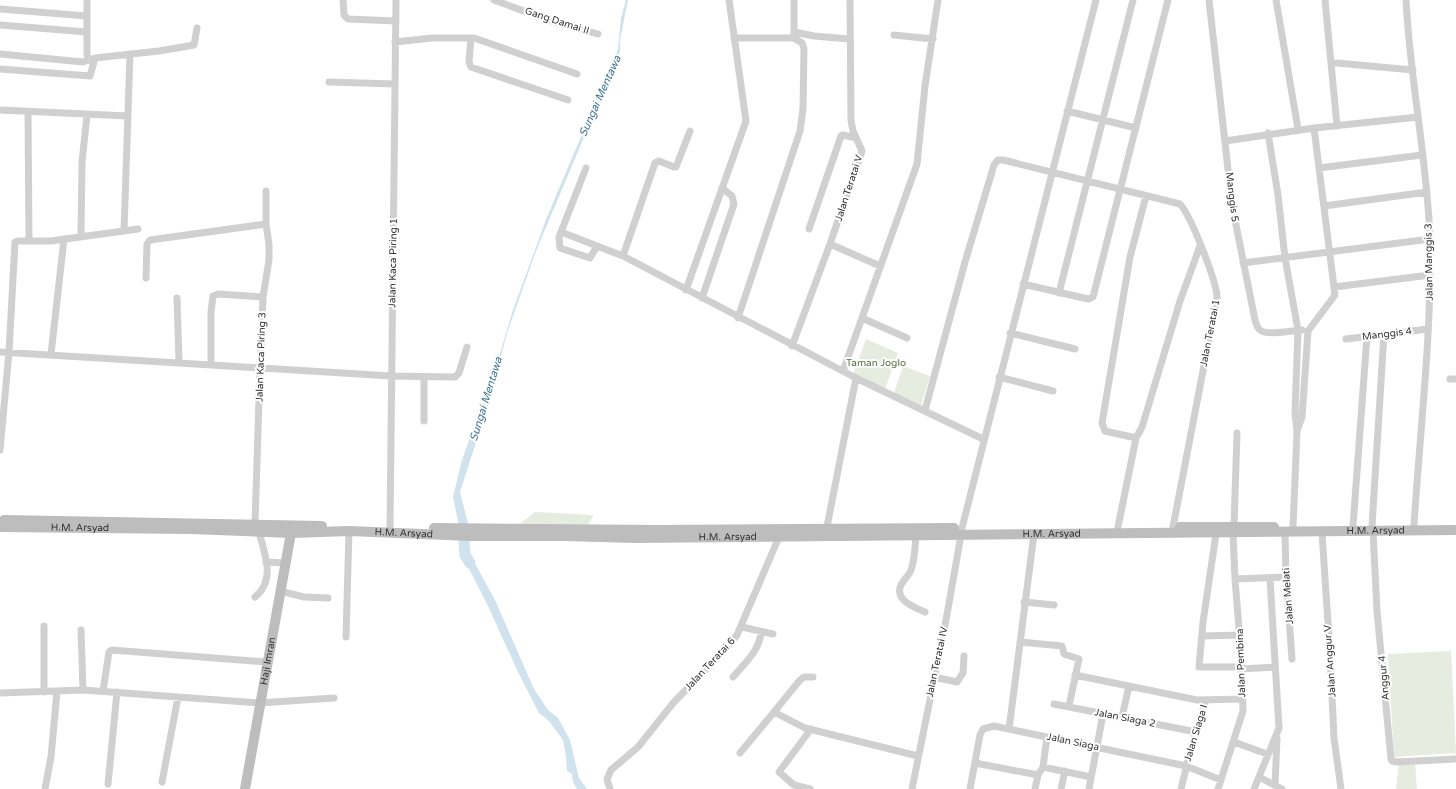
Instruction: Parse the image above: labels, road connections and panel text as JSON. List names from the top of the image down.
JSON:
{
  "streets": {
    "street": [
      "Gang Damai II",
      "Jalan Teratai V",
      "Manggis 5",
      "Jalan Manggis 3",
      "Jalan Kaca Piring 1",
      "Jalan Teratai 1",
      "Manggis 4",
      "Jalan Kaca Piring 3",
      "H.M. Arsyad",
      "Jalan Melati",
      "Haji Imran",
      "Jalan Anggur V",
      "Jalan Teratai IV",
      "Jalan Pembina",
      "Jalan Teratai 6",
      "Anggur 4",
      "Jalan Siaga 2",
      "Jalan Siaga I",
      "Jalan Siaga"
    ]
  },
  "crossings": [
    ["Jalan Manggis 3", "Manggis 4"],
    ["Jalan Manggis 3", "H.M. Arsyad"],
    ["Jalan Kaca Piring 1", "H.M. Arsyad"],
    ["Jalan Teratai 1", "H.M. Arsyad"],
    ["Jalan Teratai 1", "Jalan Teratai IV"],
    ["Jalan Kaca Piring 3", "H.M. Arsyad"],
    ["H.M. Arsyad", "Jalan Melati"],
    ["H.M. Arsyad", "Haji Imran"],
    ["H.M. Arsyad", "Jalan Anggur V"],
    ["H.M. Arsyad", "Jalan Teratai IV"],
    ["H.M. Arsyad", "Jalan Pembina"],
    ["H.M. Arsyad", "Jalan Teratai 6"],
    ["H.M. Arsyad", "Anggur 4"],
    ["Jalan Pembina", "Jalan Siaga"],
    ["Jalan Siaga 2", "Jalan Siaga I"],
    ["Jalan Siaga I", "Jalan Siaga"]
  ],
  "water": ["Sungai Mentawa"],
  "parks": ["Taman Joglo"]
}
